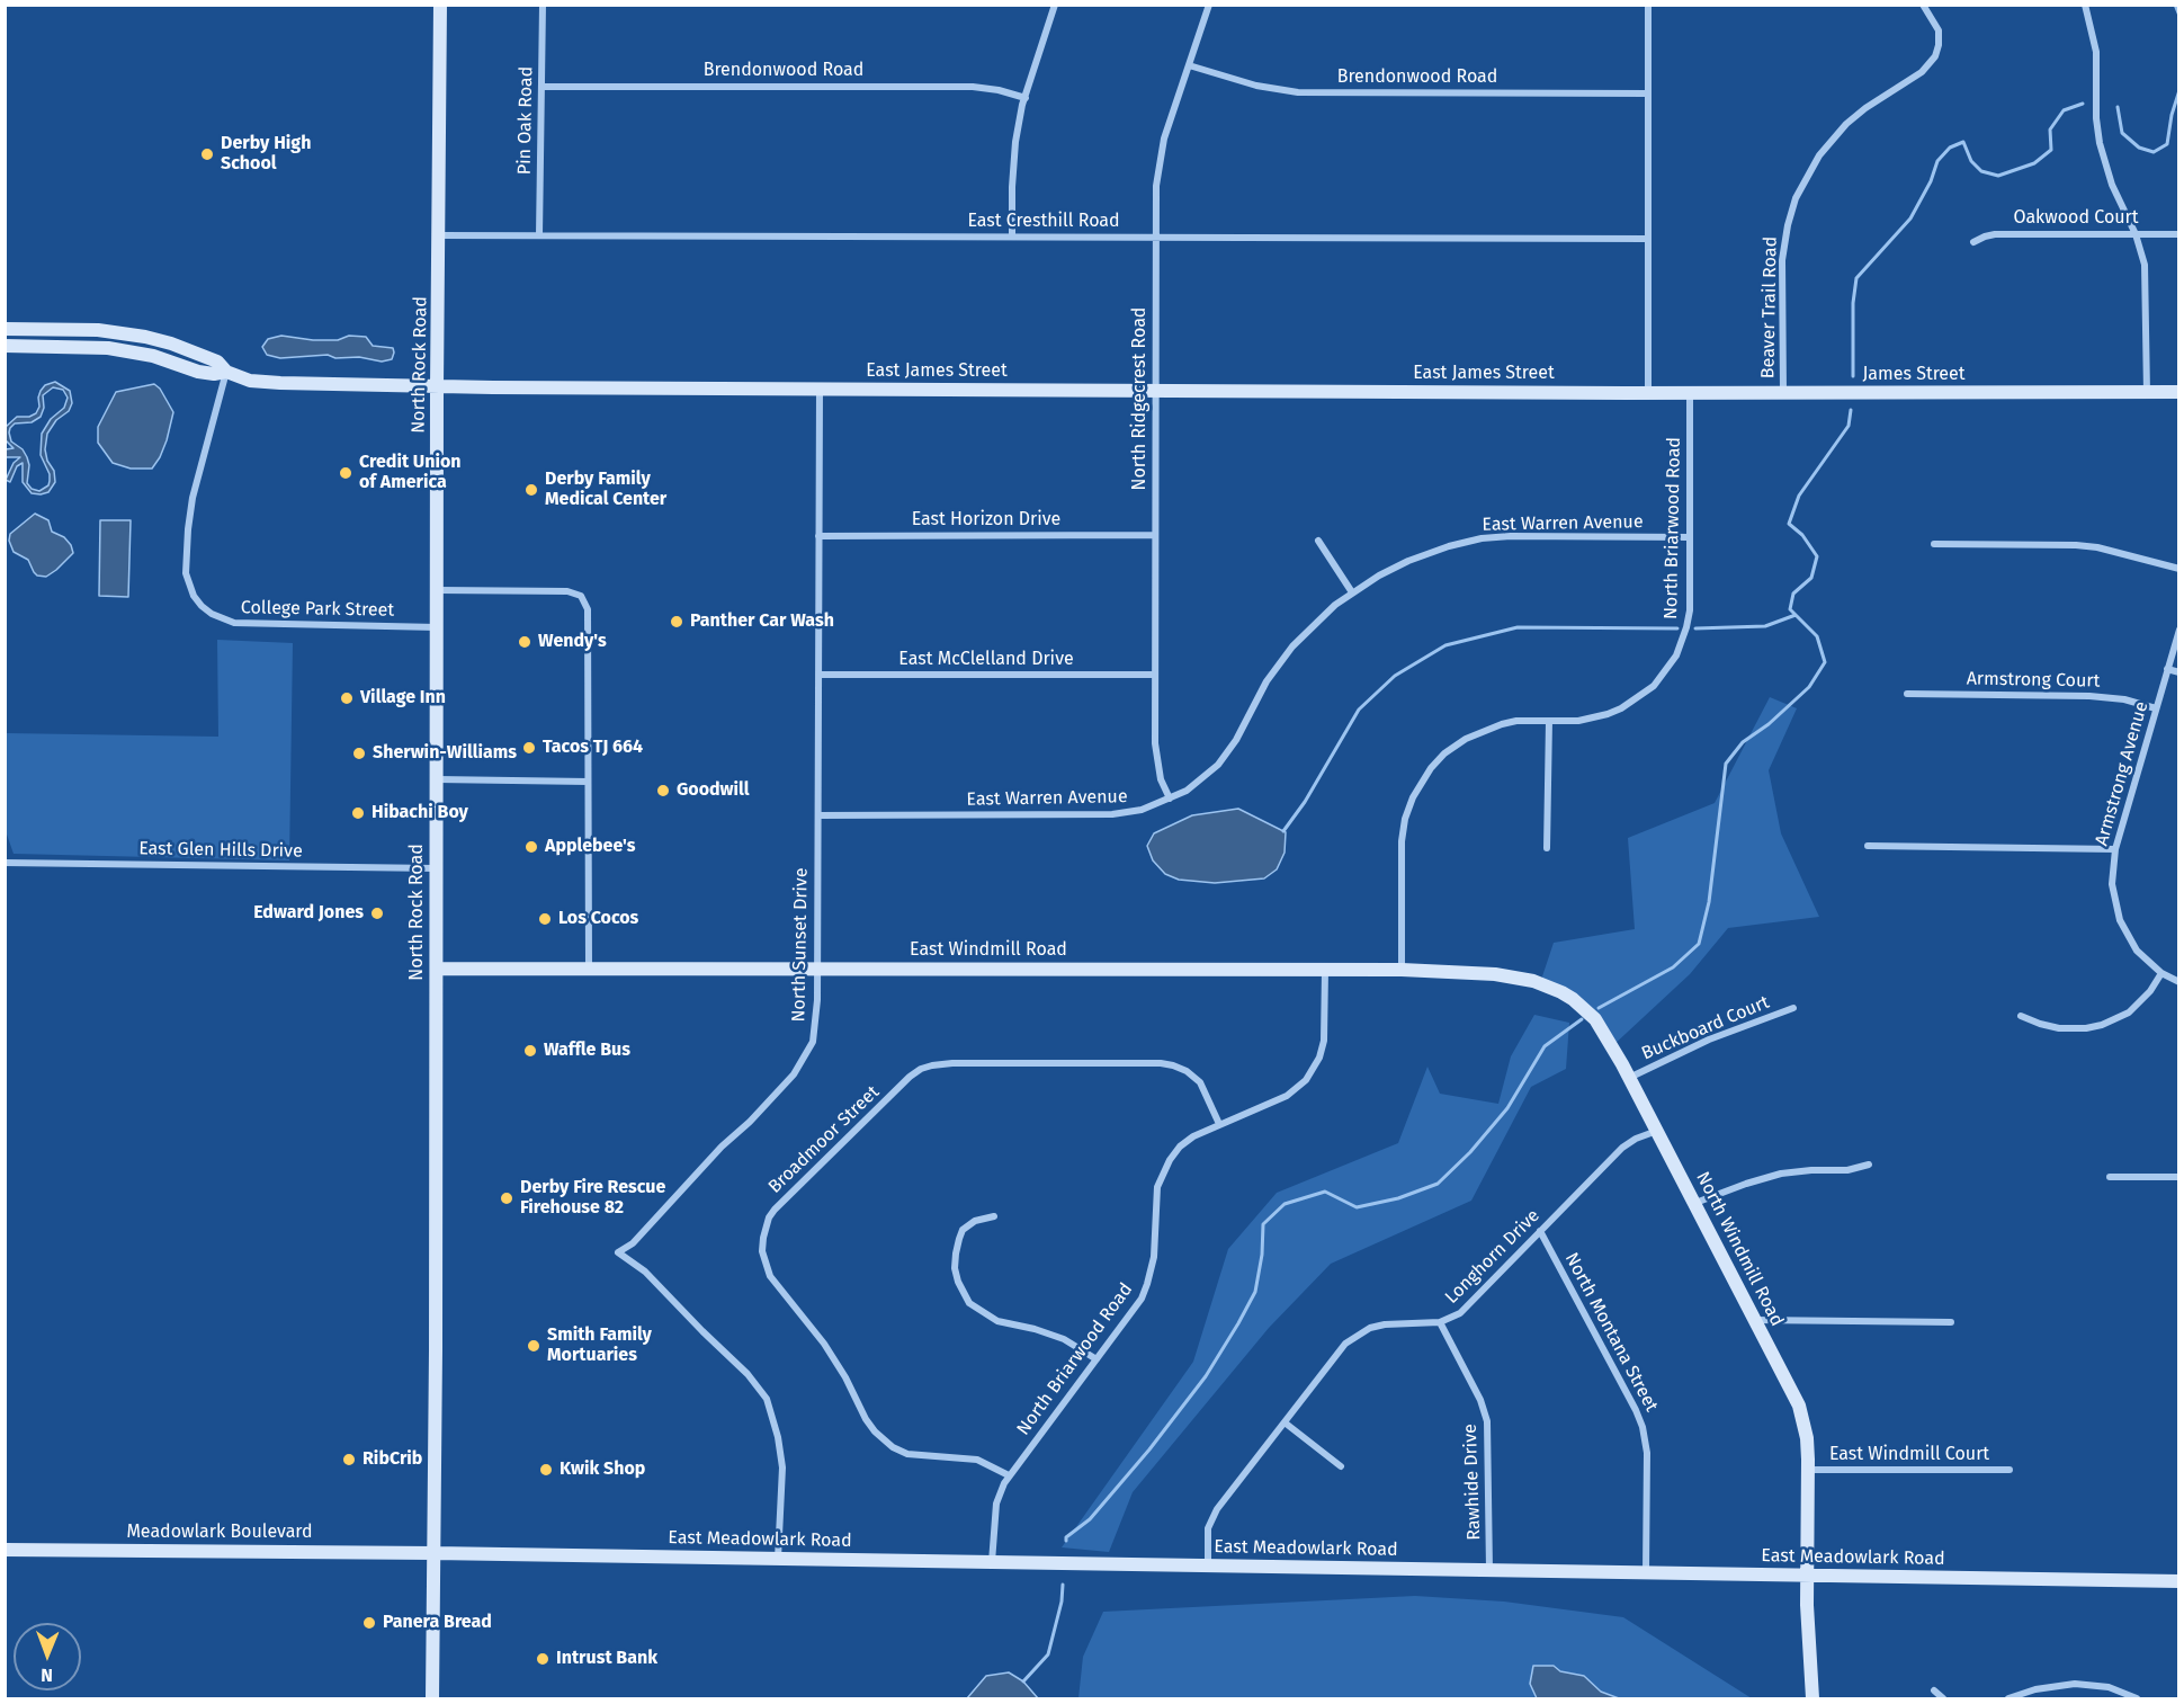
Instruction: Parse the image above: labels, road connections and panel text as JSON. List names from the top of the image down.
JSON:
{
  "streets": {
    "street": [
      "Brendonwood Road",
      "Pin Oak Road",
      "Oakwood Court",
      "East Cresthill Road",
      "Beaver Trail Road",
      "North Rock Road",
      "East James Street",
      "James Street",
      "North Ridgecrest Road",
      "East Horizon Drive",
      "East Warren Avenue",
      "North Briarwood Road",
      "College Park Street",
      "East McClelland Drive",
      "Armstrong Court",
      "Armstrong Avenue",
      "East Glen Hills Drive",
      "North Sunset Drive",
      "East Windmill Road",
      "Buckboard Court",
      "Broadmoor Street",
      "North Windmill Road",
      "Longhorn Drive",
      "North Montana Street",
      "East Windmill Court",
      "Rawhide Drive",
      "Meadowlark Boulevard",
      "East Meadowlark Road"
    ]
  },
  "crossings": [
    ["Brendonwood Road", "Pin Oak Road"],
    ["Brendonwood Road", "North Ridgecrest Road"],
    ["Pin Oak Road", "East Cresthill Road"],
    ["East Cresthill Road", "North Rock Road"],
    ["East Cresthill Road", "North Ridgecrest Road"],
    ["Beaver Trail Road", "James Street"],
    ["North Rock Road", "East James Street"],
    ["North Rock Road", "College Park Street"],
    ["North Rock Road", "East Glen Hills Drive"],
    ["North Rock Road", "East Windmill Road"],
    ["North Rock Road", "Meadowlark Boulevard"],
    ["North Rock Road", "East Meadowlark Road"],
    ["East James Street", "James Street"],
    ["East James Street", "North Ridgecrest Road"],
    ["East James Street", "College Park Street"],
    ["East James Street", "North Sunset Drive"],
    ["James Street", "North Briarwood Road"],
    ["North Ridgecrest Road", "East Horizon Drive"],
    ["North Ridgecrest Road", "East Warren Avenue"],
    ["North Ridgecrest Road", "East McClelland Drive"],
    ["East Horizon Drive", "North Sunset Drive"],
    ["East Warren Avenue", "North Briarwood Road"],
    ["East Warren Avenue", "North Sunset Drive"],
    ["North Briarwood Road", "East Windmill Road"],
    ["North Briarwood Road", "Broadmoor Street"],
    ["North Briarwood Road", "East Meadowlark Road"],
    ["East McClelland Drive", "North Sunset Drive"],
    ["Armstrong Court", "Armstrong Avenue"],
    ["North Sunset Drive", "East Windmill Road"],
    ["North Sunset Drive", "East Meadowlark Road"],
    ["East Windmill Road", "North Windmill Road"],
    ["Buckboard Court", "North Windmill Road"],
    ["North Windmill Road", "Longhorn Drive"],
    ["North Windmill Road", "East Windmill Court"],
    ["North Windmill Road", "East Meadowlark Road"],
    ["Longhorn Drive", "North Montana Street"],
    ["Longhorn Drive", "Rawhide Drive"],
    ["Longhorn Drive", "East Meadowlark Road"],
    ["North Montana Street", "East Meadowlark Road"],
    ["Rawhide Drive", "East Meadowlark Road"],
    ["Meadowlark Boulevard", "East Meadowlark Road"]
  ],
  "places": [
    "Derby High School",
    "Credit Union of America",
    "Derby Family Medical Center",
    "Panther Car Wash",
    "Wendy's",
    "Village Inn",
    "Tacos TJ 664",
    "Sherwin-Williams",
    "Goodwill",
    "Hibachi Boy",
    "Applebee's",
    "Edward Jones",
    "Los Cocos",
    "Waffle Bus",
    "Derby Fire Rescue Firehouse 82",
    "Smith Family Mortuaries",
    "RibCrib",
    "Kwik Shop",
    "Panera Bread",
    "Intrust Bank"
  ],
  "north": "bottom"
}
